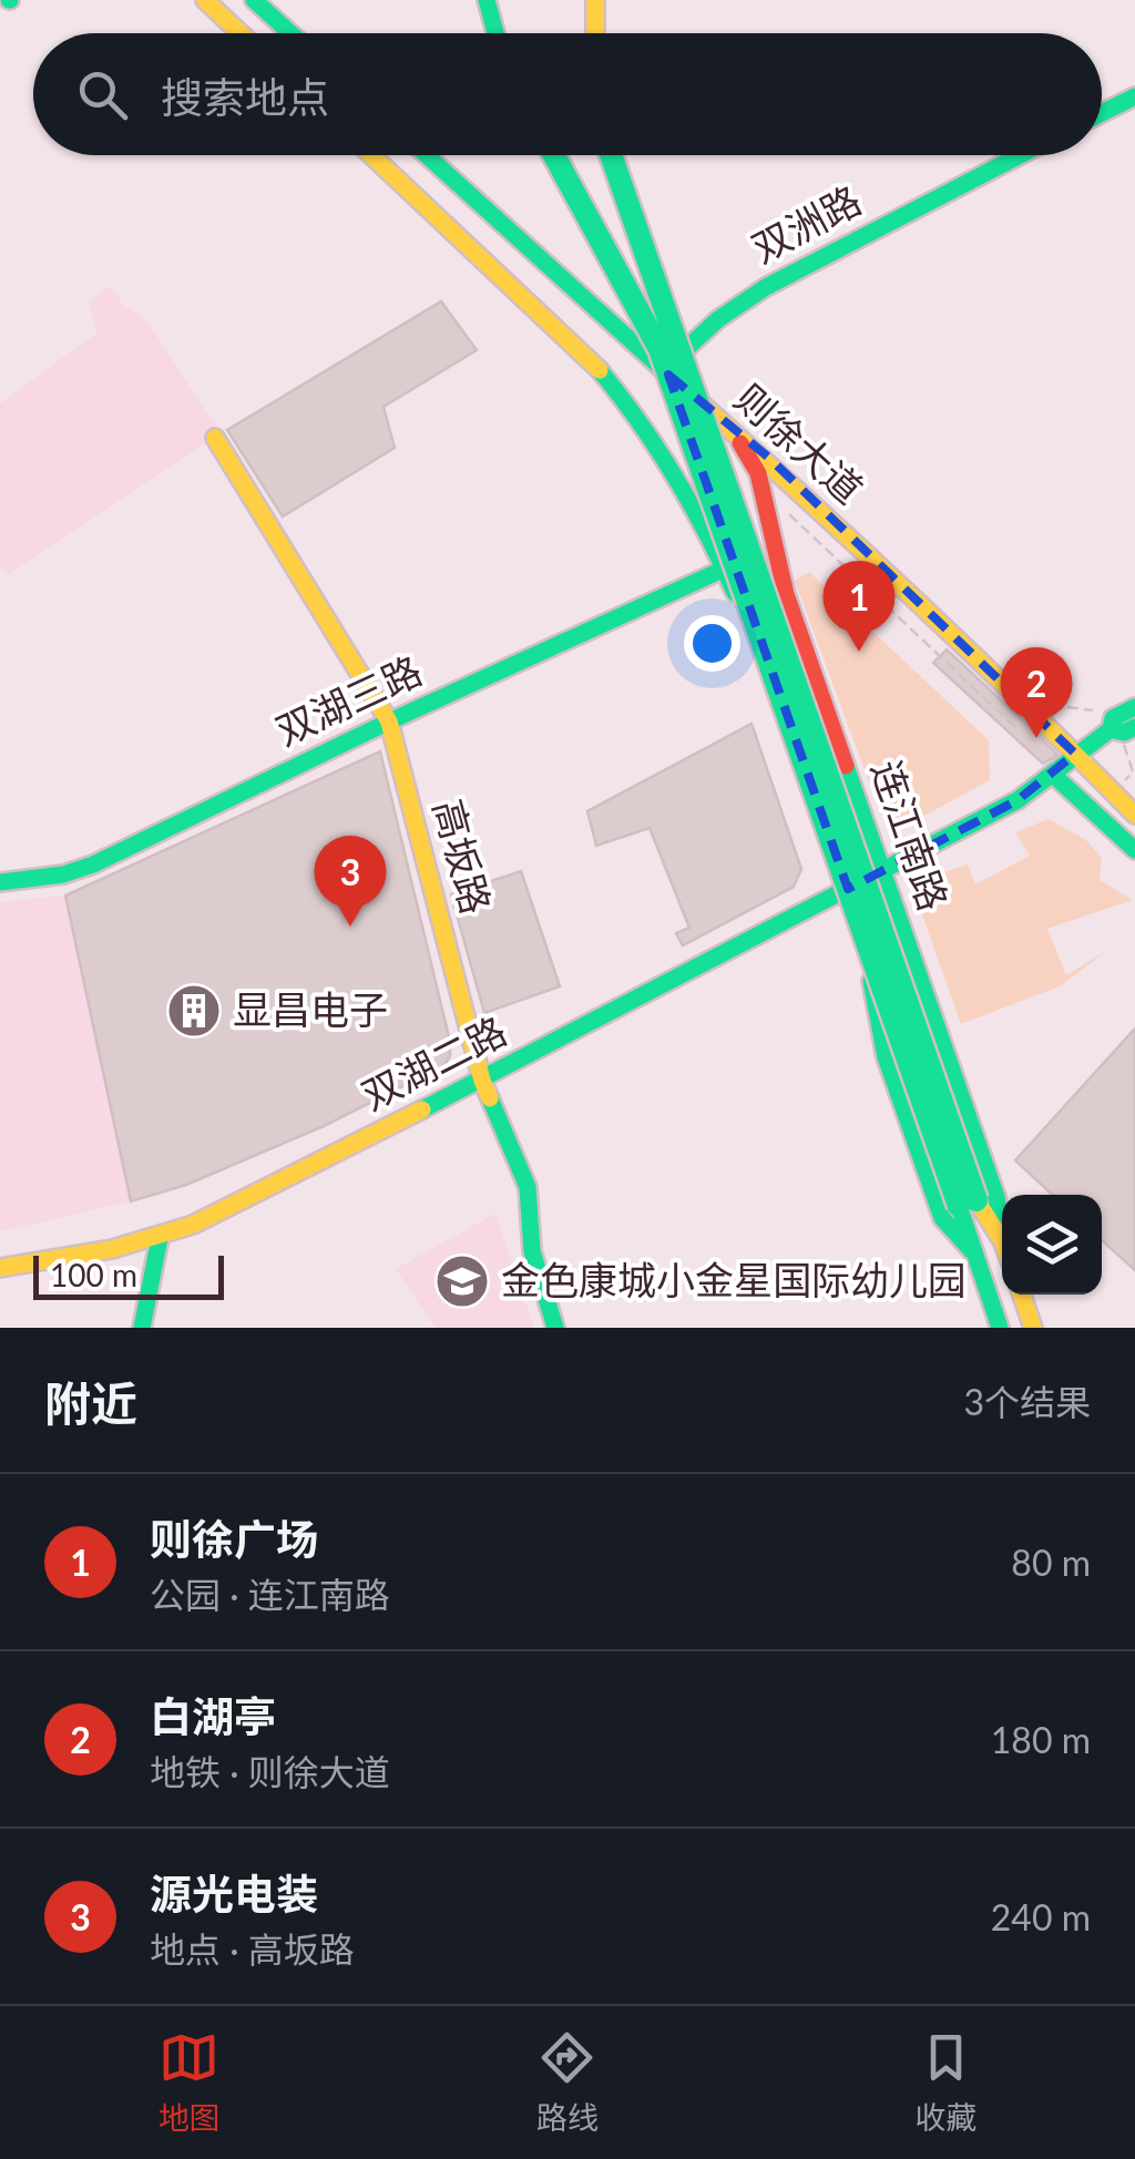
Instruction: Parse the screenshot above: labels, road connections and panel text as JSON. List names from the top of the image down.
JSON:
{
  "streets": {
    "main road": [
      "双洲路",
      "则徐大道",
      "双湖三路",
      "连江南路",
      "高坂路",
      "双湖二路"
    ]
  },
  "crossings": [
    ["双洲路", "则徐大道"],
    ["则徐大道", "连江南路"],
    ["则徐大道", "双湖二路"],
    ["双湖三路", "高坂路"],
    ["连江南路", "双湖二路"],
    ["高坂路", "双湖二路"]
  ],
  "places": {
    "building": ["显昌电子"],
    "school or university": ["金色康城小金星国际幼儿园"]
  },
  "scale_bar": "100 m",
  "page": {
    "search": "搜索地点",
    "pins": ["1", "2", "3"],
    "scale": "100 m",
    "heading": ["附近", "3个结果"],
    "list": [
      {
        "mark": "1",
        "name": "则徐广场",
        "note": "公园 · 连江南路",
        "value": "80 m"
      },
      {
        "mark": "2",
        "name": "白湖亭",
        "note": "地铁 · 则徐大道",
        "value": "180 m"
      },
      {
        "mark": "3",
        "name": "源光电装",
        "note": "地点 · 高坂路",
        "value": "240 m"
      }
    ],
    "nav": ["地图", "路线", "收藏"]
  }
}
